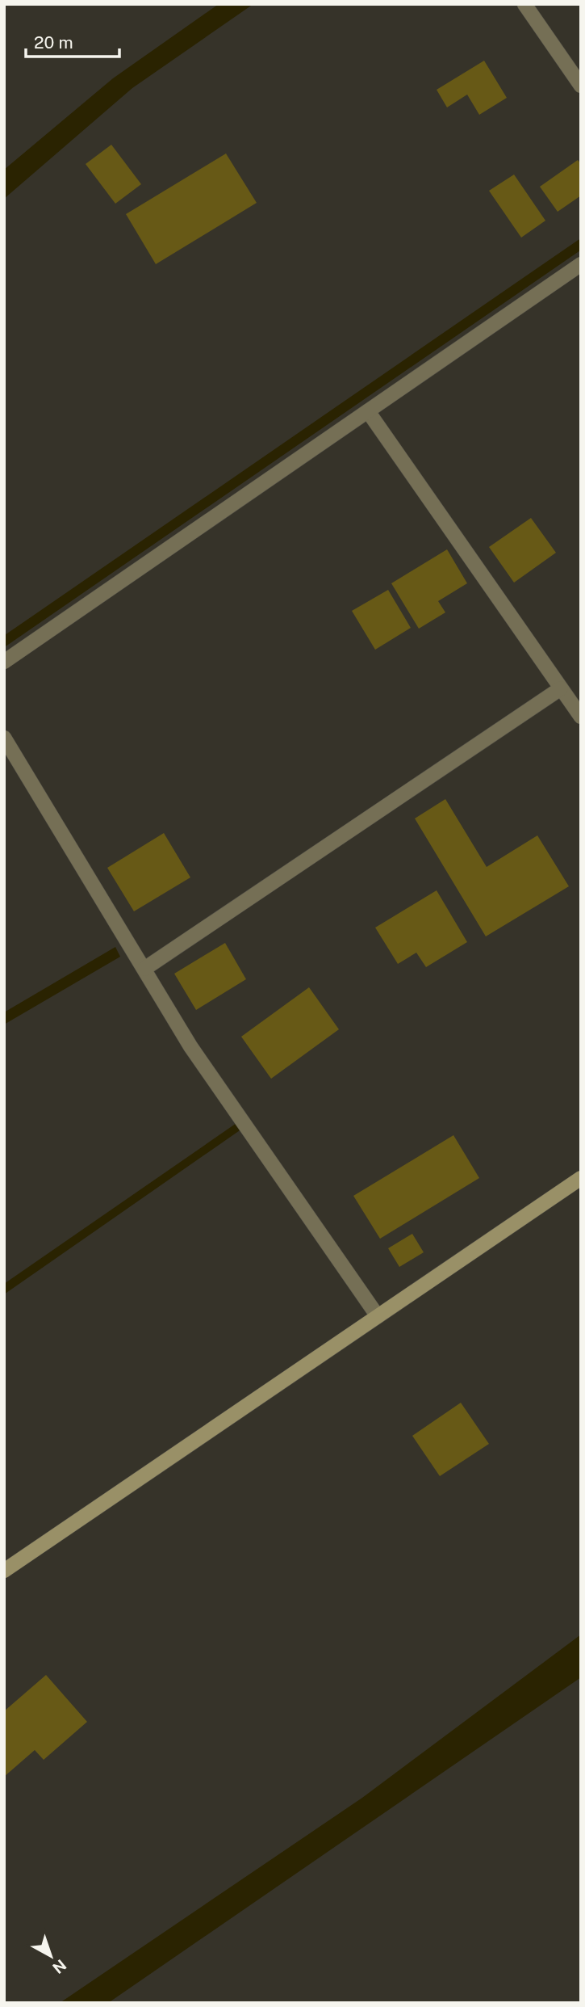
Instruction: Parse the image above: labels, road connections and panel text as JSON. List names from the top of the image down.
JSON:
{
  "scale_bar": "20 m",
  "north": "bottom right"
}
